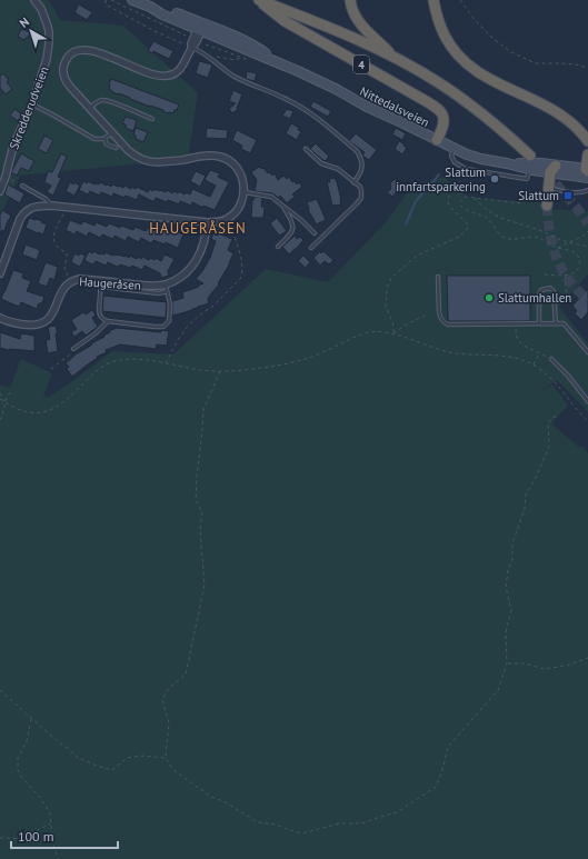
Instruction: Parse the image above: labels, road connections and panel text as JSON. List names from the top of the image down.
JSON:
{
  "streets": {
    "highway": ["4"],
    "main road": ["Nittedalsveien"],
    "street": ["Skredderudveien", "Haugeråsen"]
  },
  "crossings": [
    ["4", "Nittedalsveien"]
  ],
  "districts": ["HAUGERÅSEN"],
  "places": {
    "other": ["Slattum innfartsparkering", "Slattumhallen"],
    "transit": ["Slattum"]
  },
  "scale_bar": "100 m",
  "north": "top left"
}
